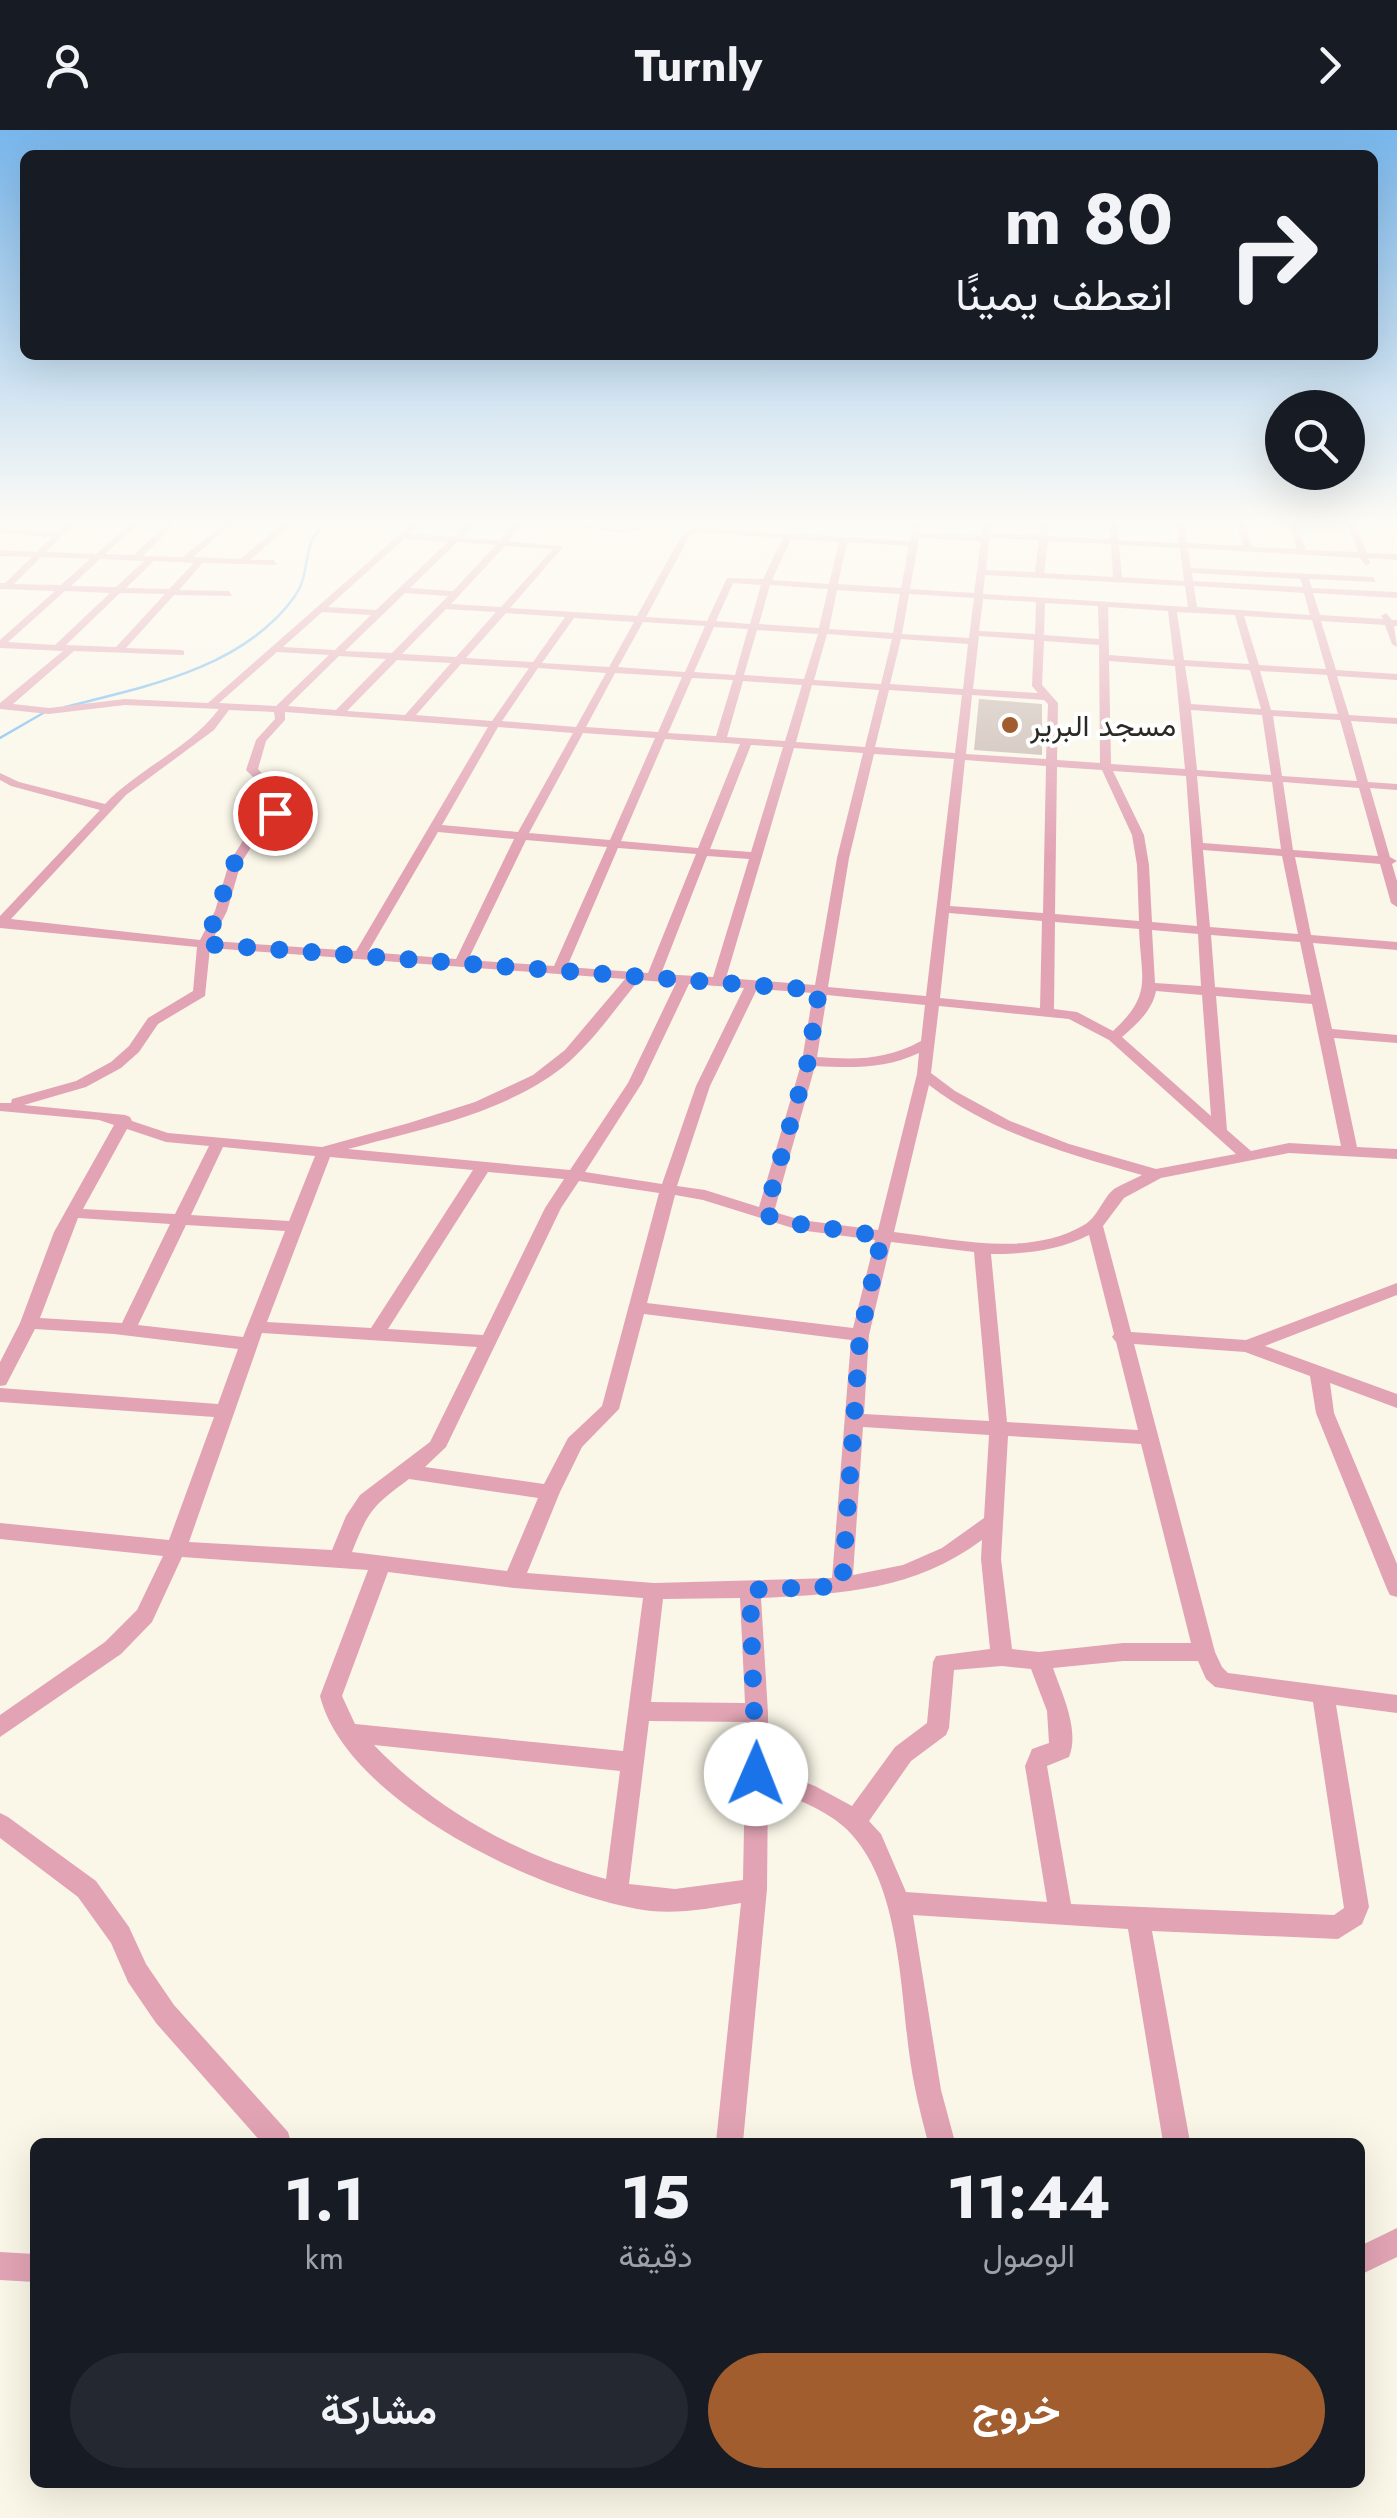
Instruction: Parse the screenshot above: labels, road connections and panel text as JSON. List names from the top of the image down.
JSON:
{
  "places": ["مسجد البرير"],
  "page": {
    "header": "Turnly",
    "turn": ["80 m", "انعطف يمينًا"],
    "eta": [
      "11:44",
      "الوصول",
      "15",
      "دقيقة",
      "1.1",
      "km"
    ],
    "buttons": ["خروج", "مشاركة"]
  }
}
